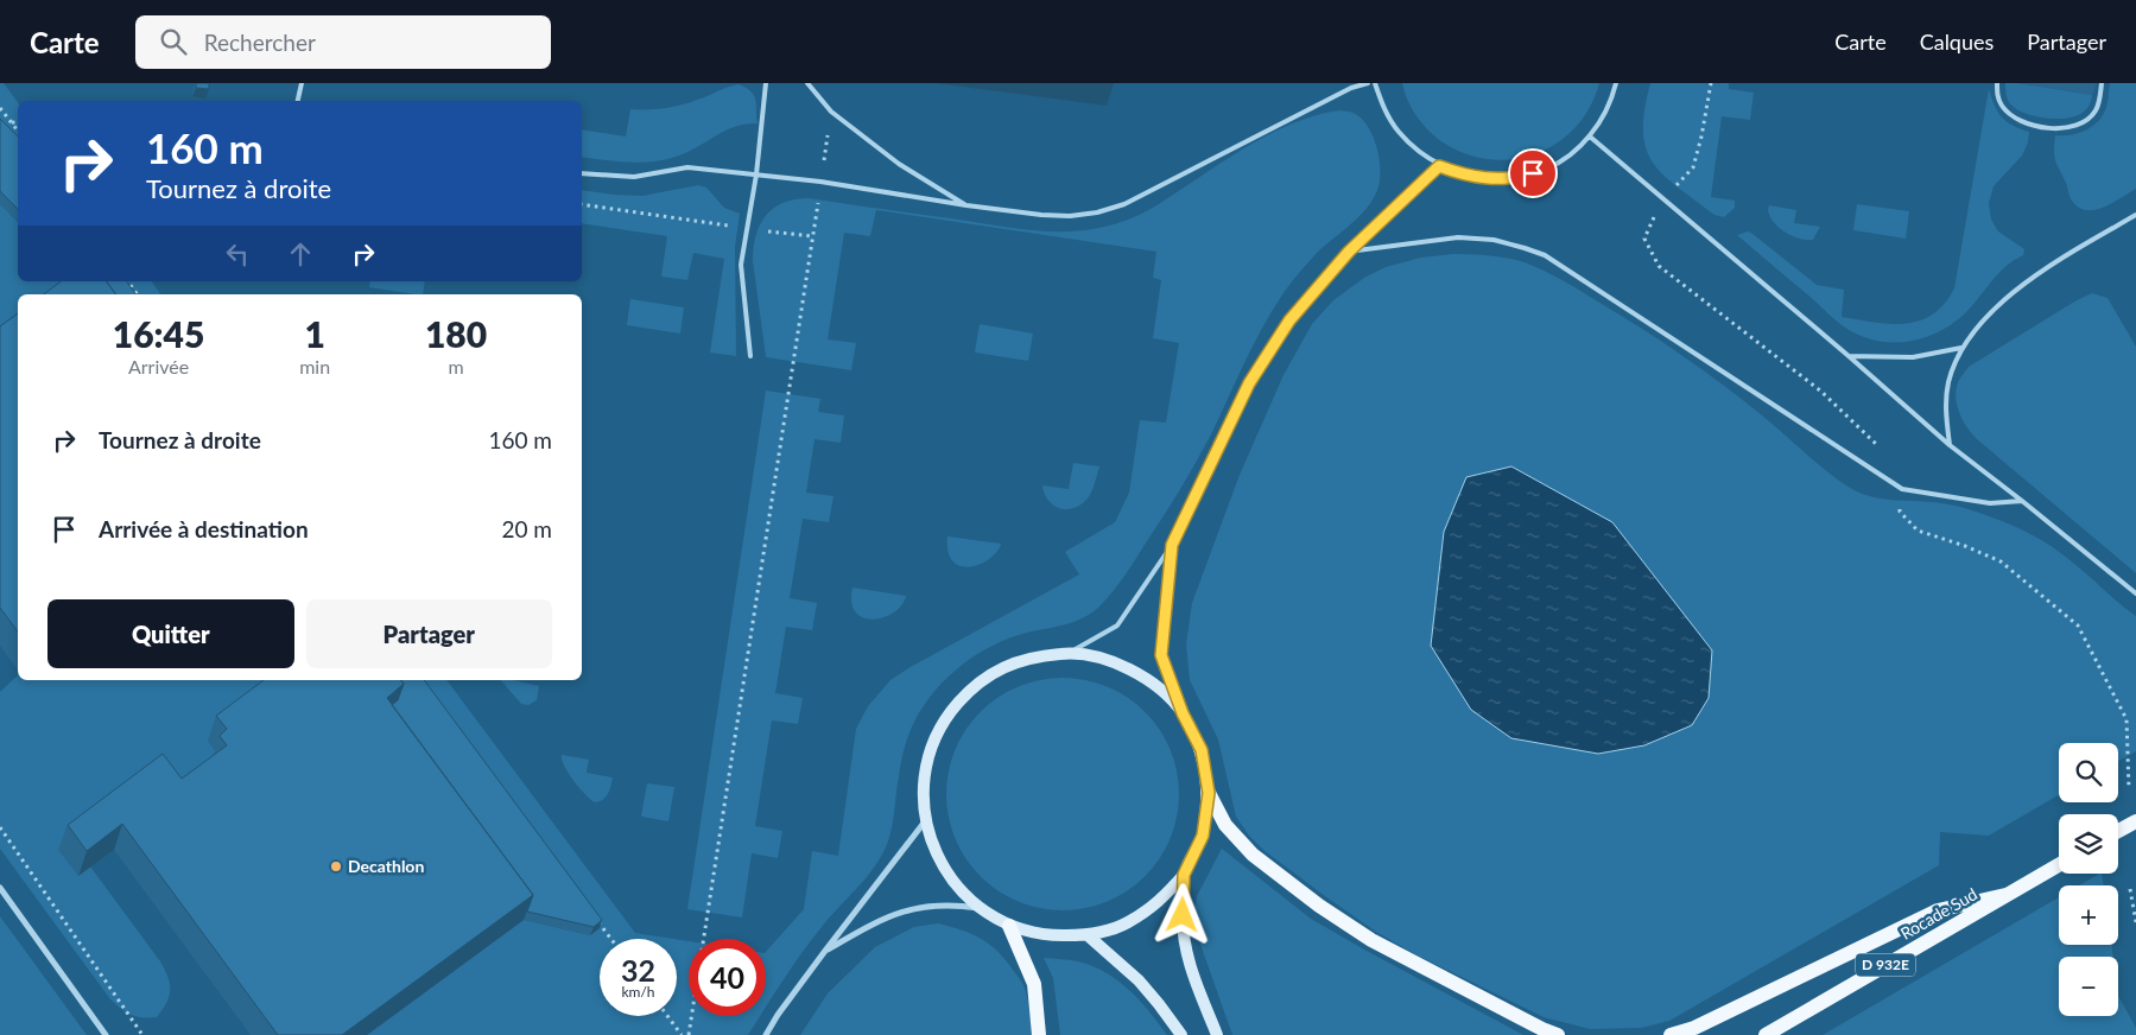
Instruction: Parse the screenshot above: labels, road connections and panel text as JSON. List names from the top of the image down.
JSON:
{
  "streets": {
    "main road": ["Rocade Sud", "D 932E"]
  },
  "places": ["Decathlon"],
  "page": {
    "header": "Carte",
    "search": "Rechercher",
    "nav": ["Carte", "Calques", "Partager"],
    "turn": ["160 m", "Tournez à droite"],
    "eta": [
      "16:45",
      "Arrivée",
      "1",
      "min",
      "180",
      "m"
    ],
    "list": [
      {
        "name": "Tournez à droite",
        "value": "160 m"
      },
      {
        "name": "Arrivée à destination",
        "value": "20 m"
      }
    ],
    "buttons": ["Quitter", "Partager"],
    "map_buttons": ["+", "−"],
    "speed": "32 km/h",
    "limit": "40"
  }
}
